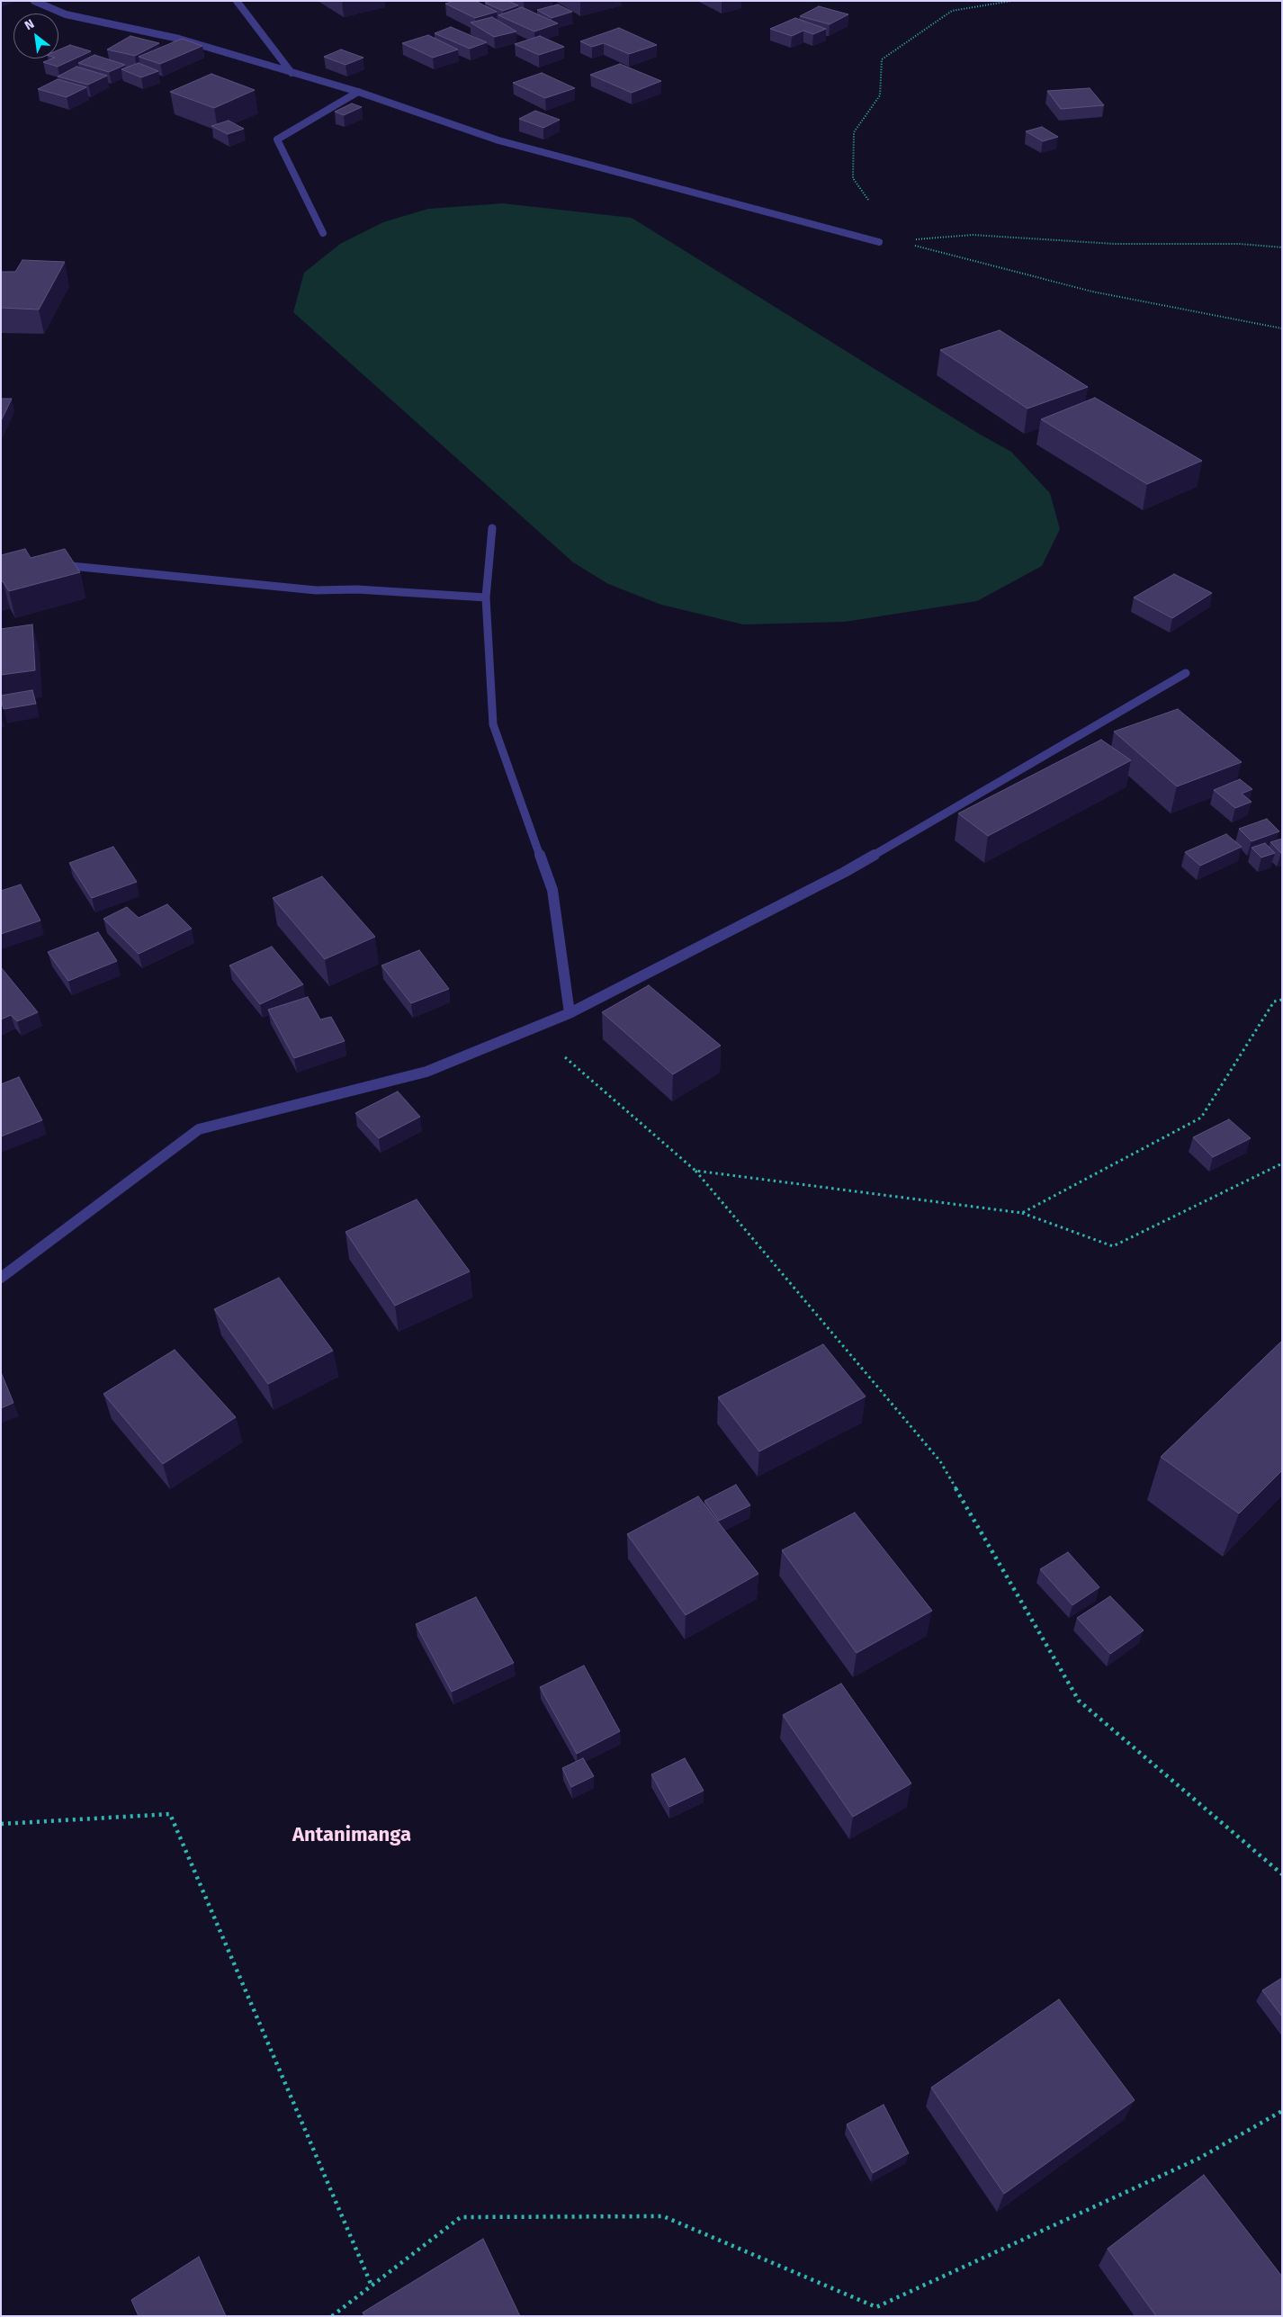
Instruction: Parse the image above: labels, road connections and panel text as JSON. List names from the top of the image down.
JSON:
{
  "districts": ["Antanimanga"],
  "north": "top left"
}
